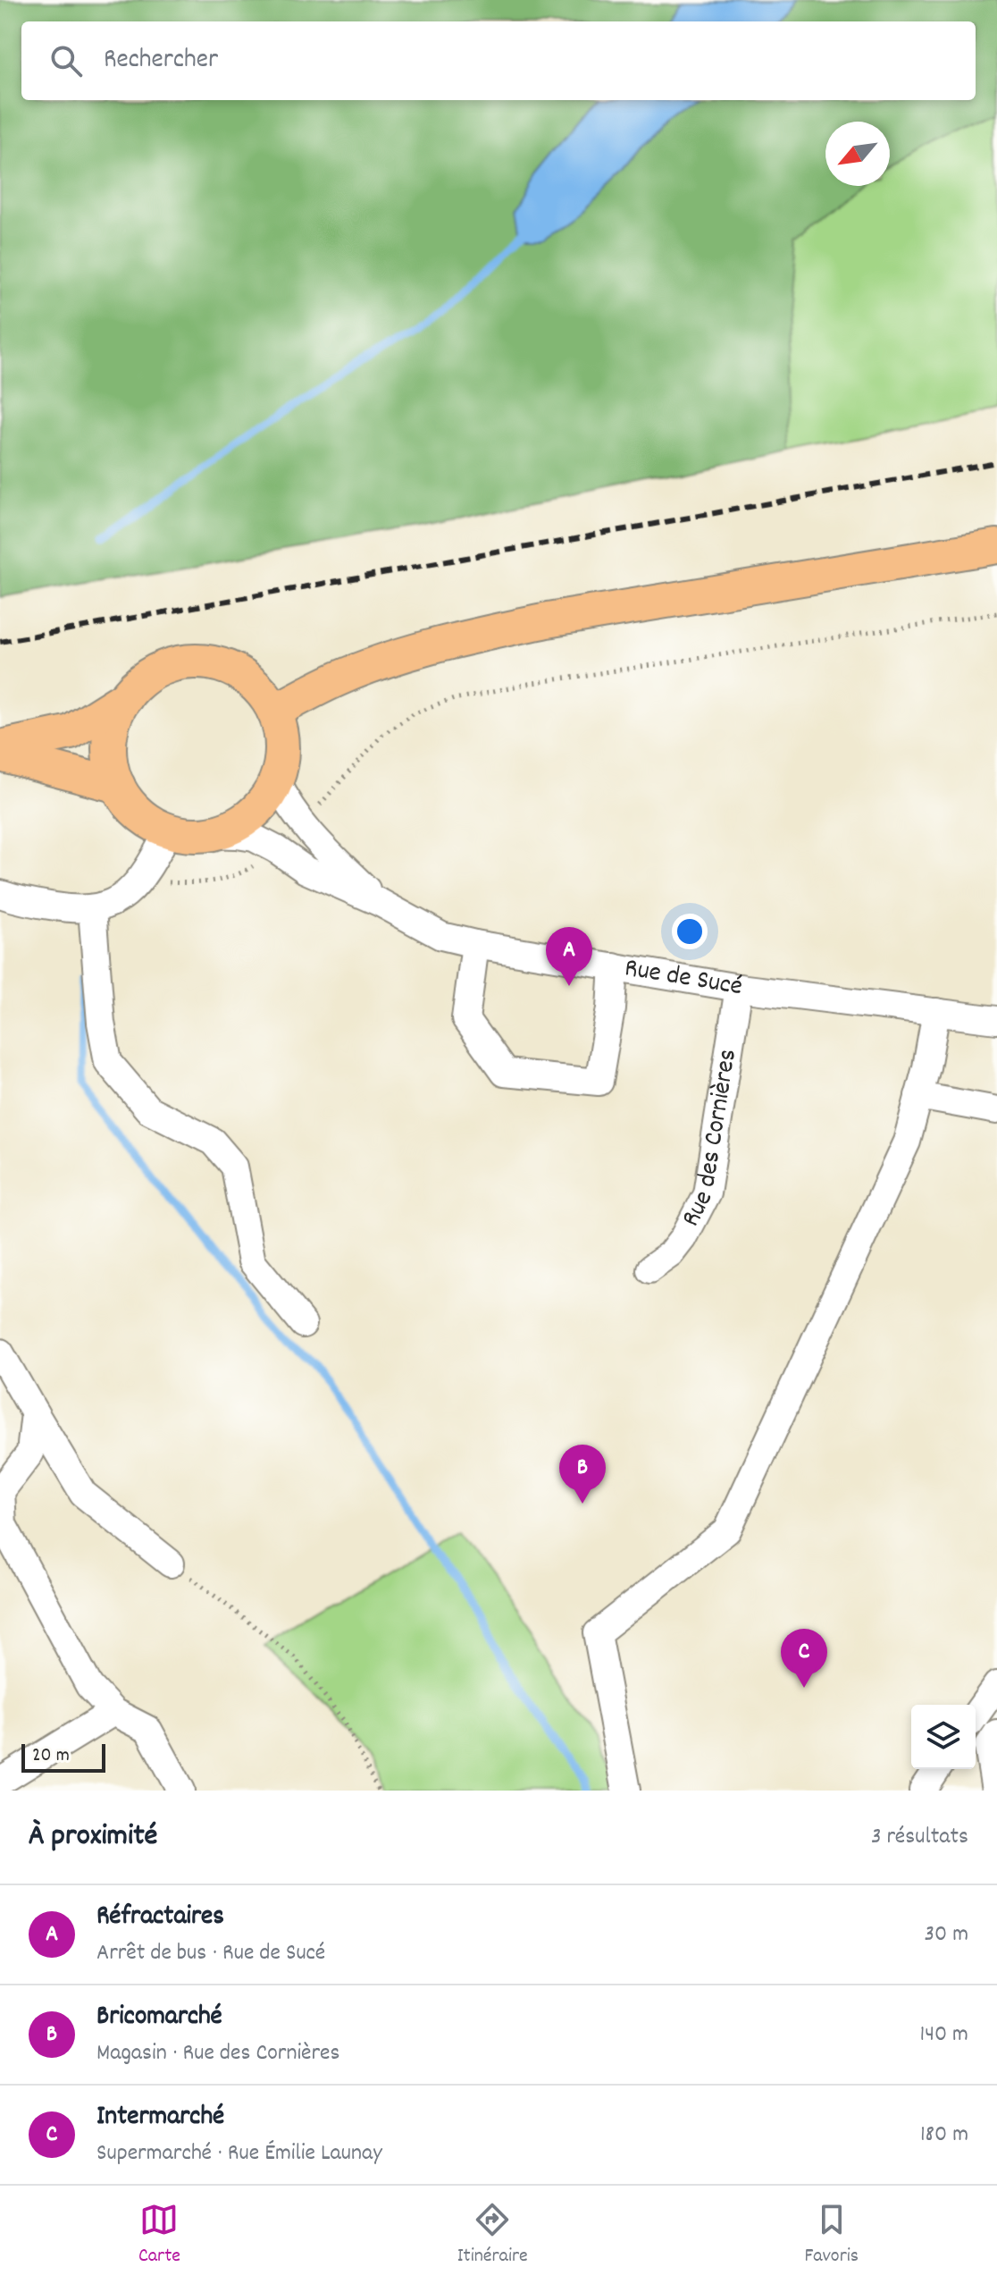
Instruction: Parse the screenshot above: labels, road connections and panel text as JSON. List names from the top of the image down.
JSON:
{
  "streets": {
    "street": ["Rue de Sucé", "Rue des Cornières"]
  },
  "crossings": [
    ["Rue de Sucé", "Rue des Cornières"]
  ],
  "scale_bar": "20 m",
  "north": "bottom left",
  "page": {
    "search": "Rechercher",
    "pins": ["A", "B", "C"],
    "scale": "20 m",
    "heading": ["À proximité", "3 résultats"],
    "list": [
      {
        "mark": "A",
        "name": "Réfractaires",
        "note": "Arrêt de bus · Rue de Sucé",
        "value": "30 m"
      },
      {
        "mark": "B",
        "name": "Bricomarché",
        "note": "Magasin · Rue des Cornières",
        "value": "140 m"
      },
      {
        "mark": "C",
        "name": "Intermarché",
        "note": "Supermarché · Rue Émilie Launay",
        "value": "180 m"
      }
    ],
    "nav": ["Carte", "Itinéraire", "Favoris"]
  }
}
